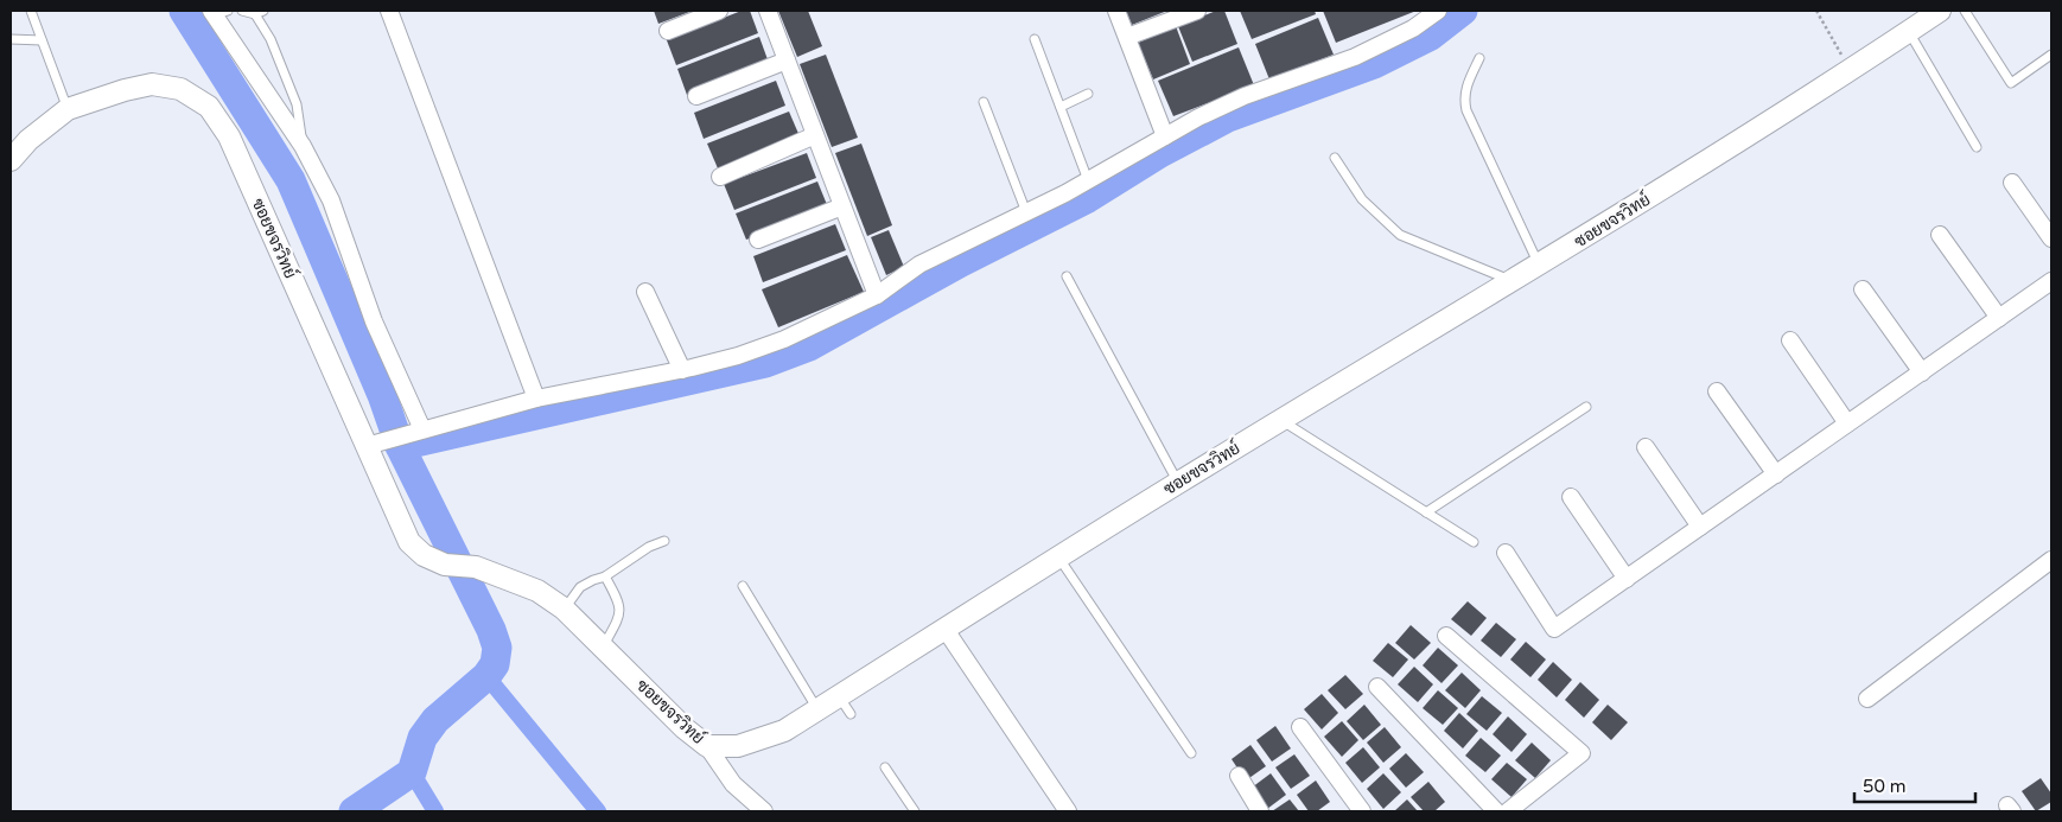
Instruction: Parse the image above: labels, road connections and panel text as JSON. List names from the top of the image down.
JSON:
{
  "streets": {
    "street": ["ซอยขจรวิทย์"]
  },
  "scale_bar": "50 m"
}
